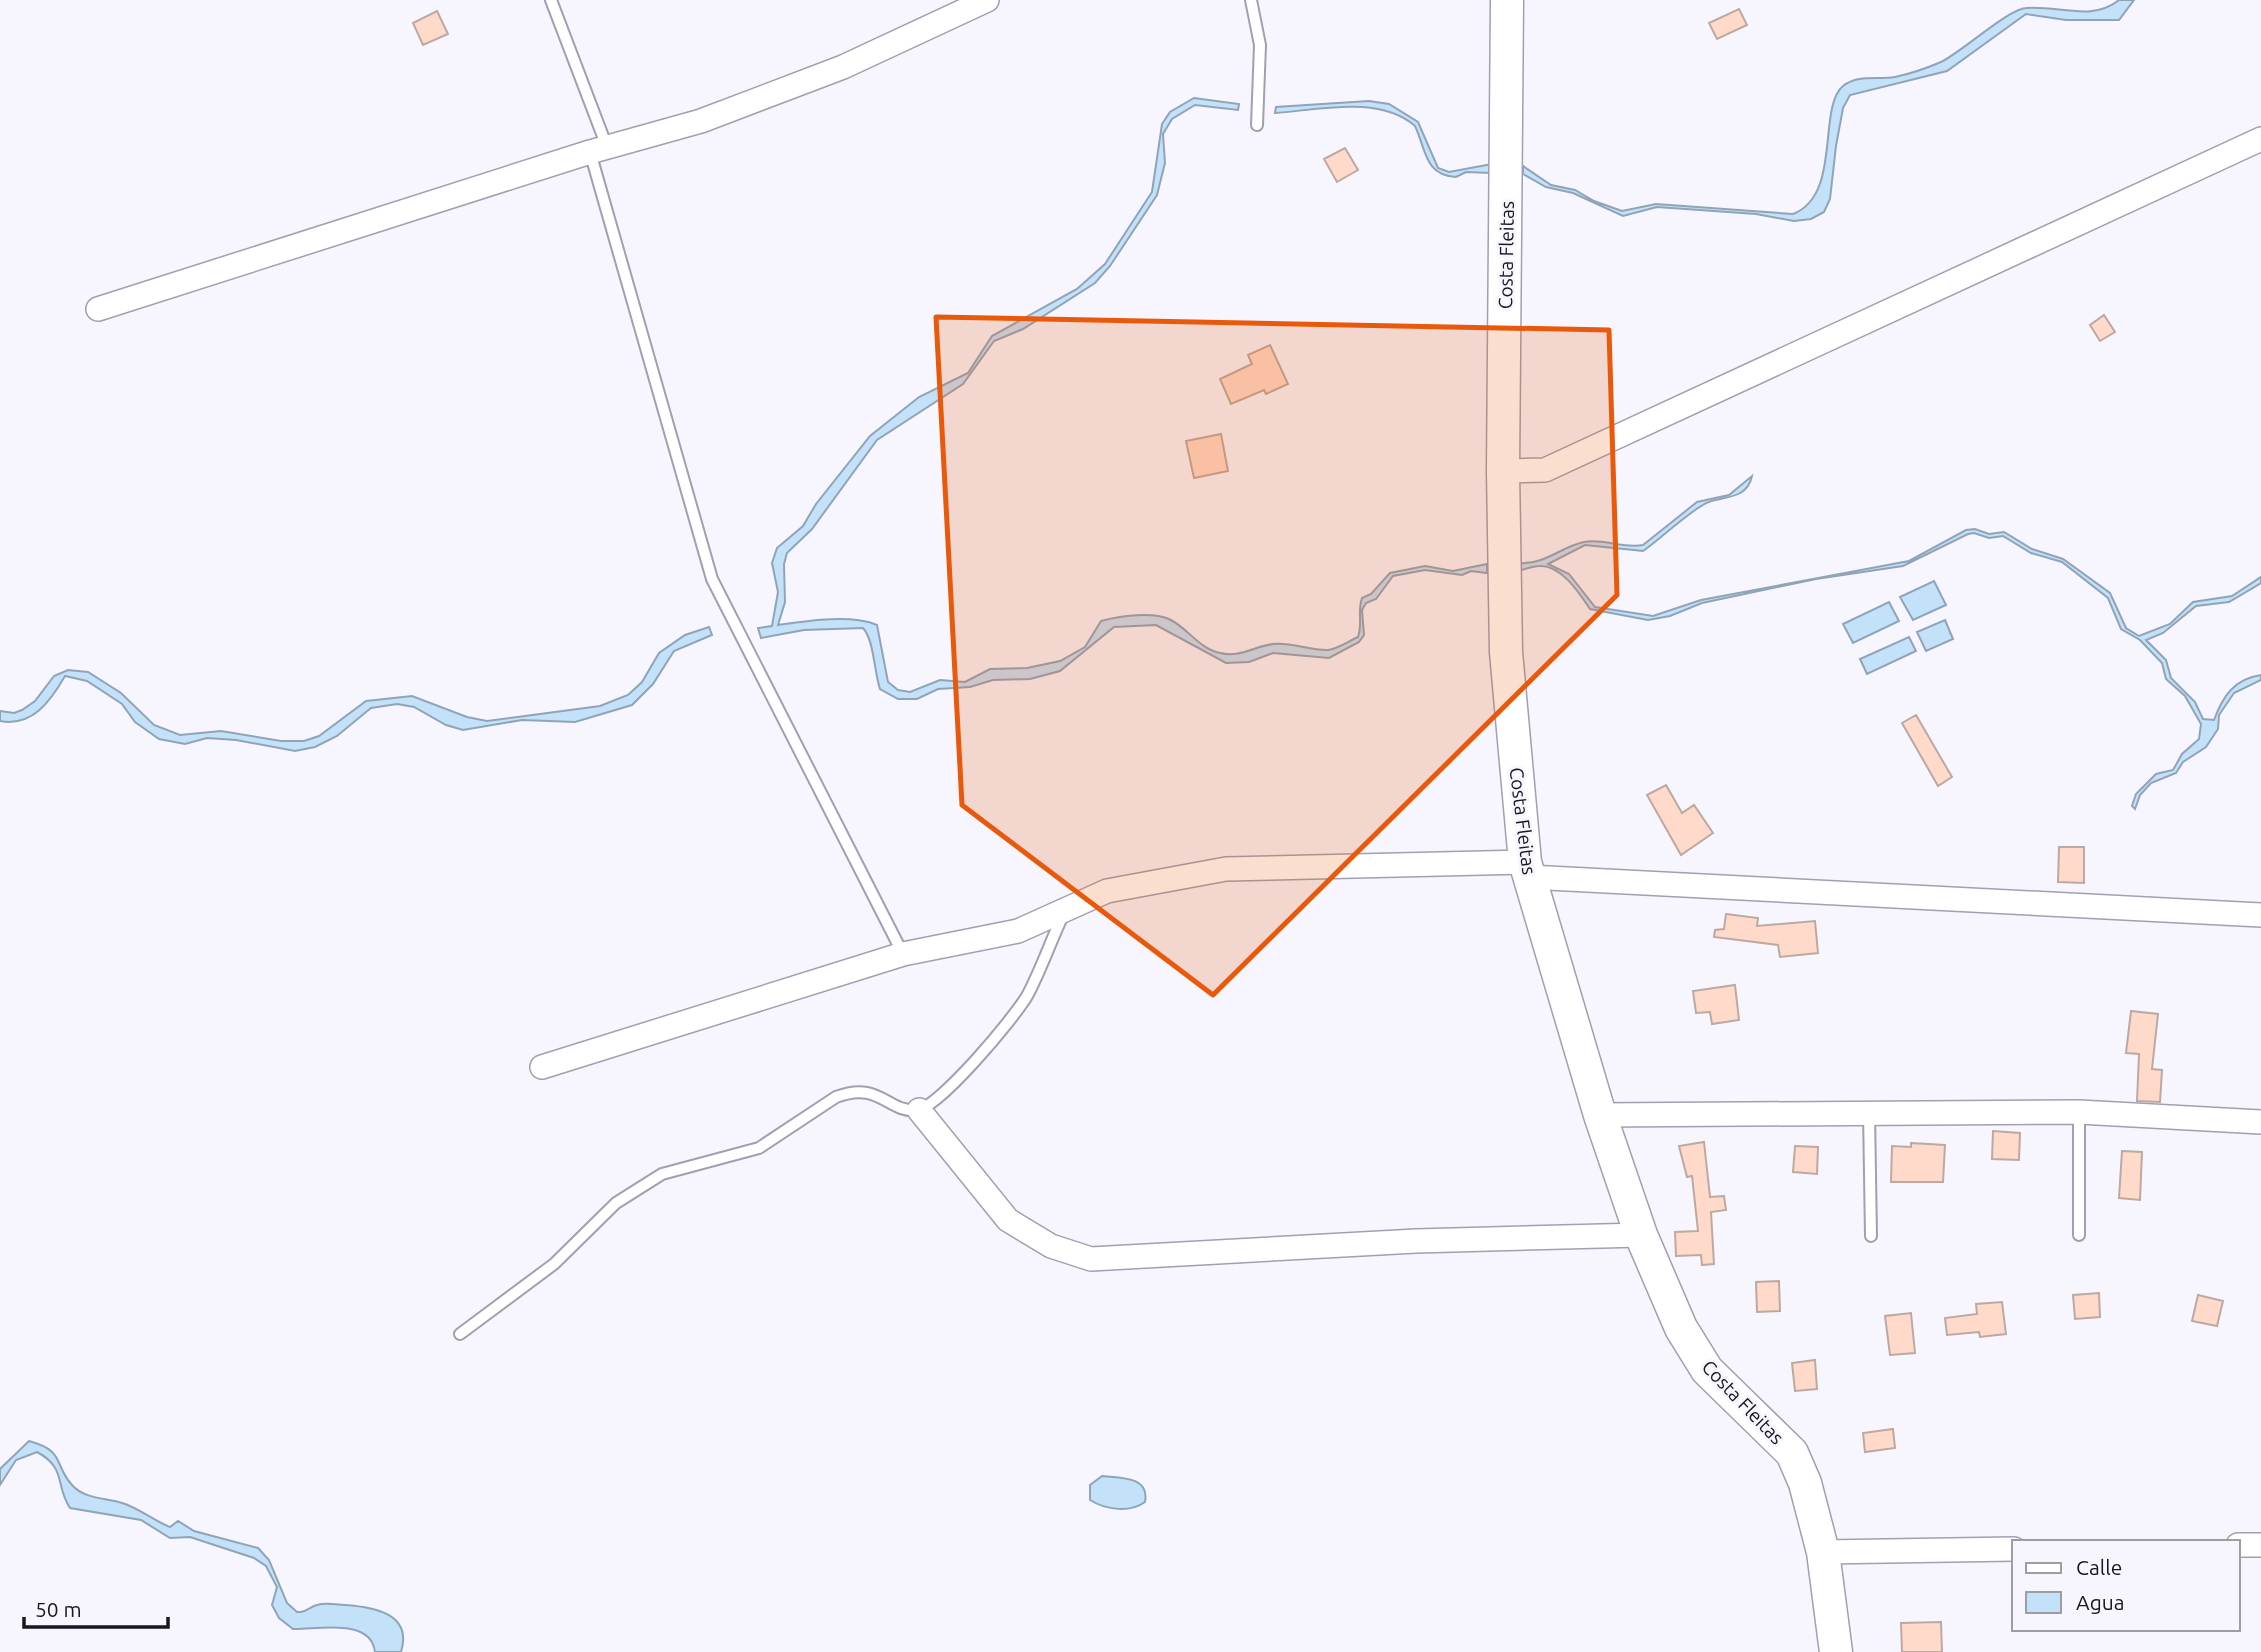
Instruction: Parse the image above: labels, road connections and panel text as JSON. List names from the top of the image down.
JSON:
{
  "streets": {
    "main road": ["Costa Fleitas"]
  },
  "legend": ["Calle", "Agua"],
  "scale_bar": "50 m"
}
